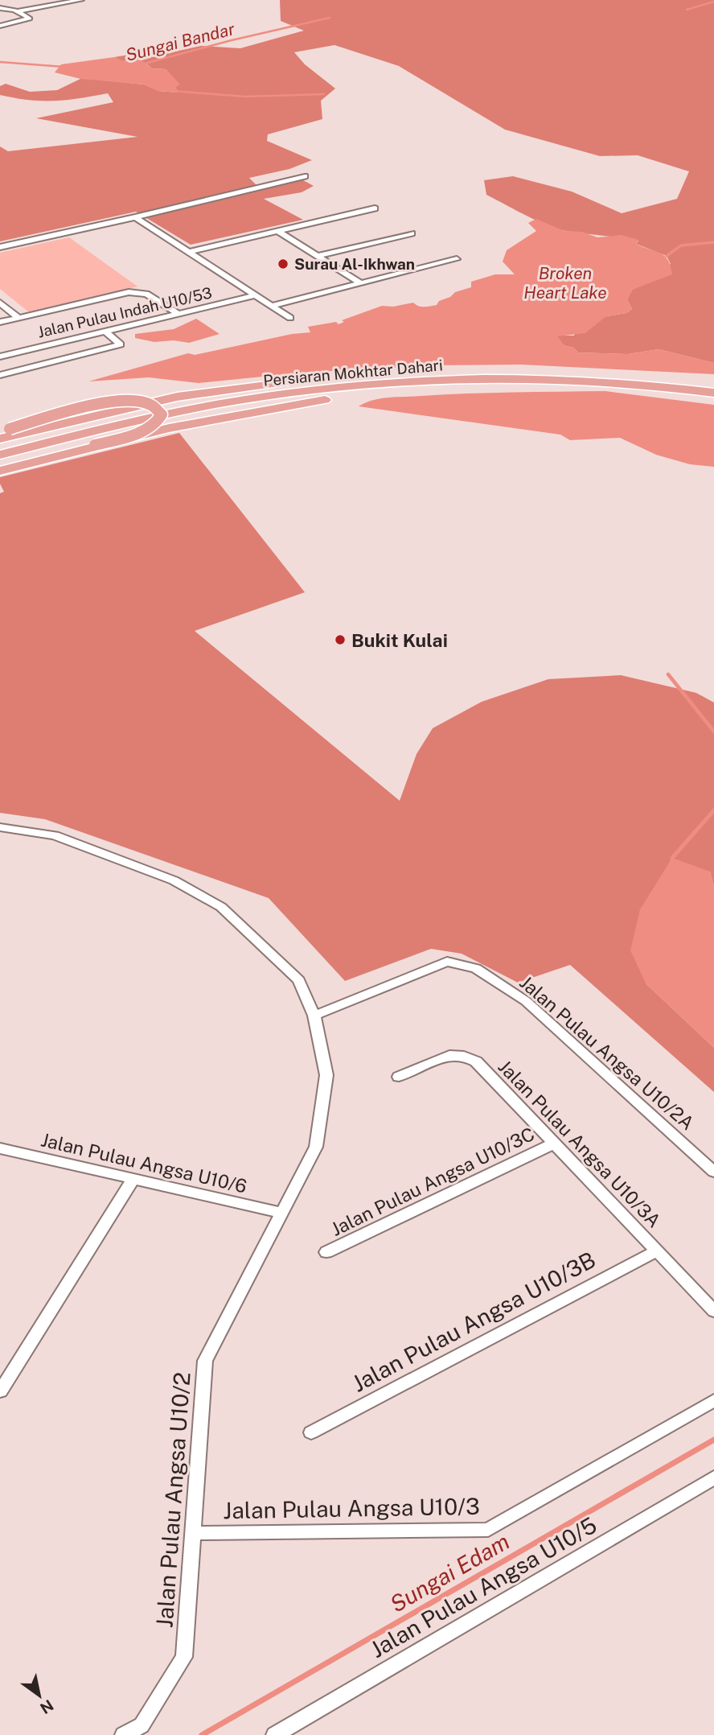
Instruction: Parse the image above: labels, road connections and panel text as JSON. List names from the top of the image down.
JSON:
{
  "streets": {
    "main road": ["Persiaran Mokhtar Dahari"],
    "street": [
      "Jalan Pulau Indah U10/53",
      "Jalan Pulau Angsa U10/2A",
      "Jalan Pulau Angsa U10/3A",
      "Jalan Pulau Angsa U10/6",
      "Jalan Pulau Angsa U10/3C",
      "Jalan Pulau Angsa U10/3B",
      "Jalan Pulau Angsa U10/2",
      "Jalan Pulau Angsa U10/3",
      "Jalan Pulau Angsa U10/5"
    ]
  },
  "crossings": [
    ["Jalan Pulau Angsa U10/2A", "Jalan Pulau Angsa U10/2"],
    ["Jalan Pulau Angsa U10/3A", "Jalan Pulau Angsa U10/3C"],
    ["Jalan Pulau Angsa U10/3A", "Jalan Pulau Angsa U10/3B"],
    ["Jalan Pulau Angsa U10/6", "Jalan Pulau Angsa U10/2"],
    ["Jalan Pulau Angsa U10/2", "Jalan Pulau Angsa U10/3"]
  ],
  "water": ["Sungai Bandar", "Broken Heart Lake", "Sungai Edam"],
  "places": ["Surau Al-Ikhwan", "Bukit Kulai"],
  "north": "bottom right"
}
